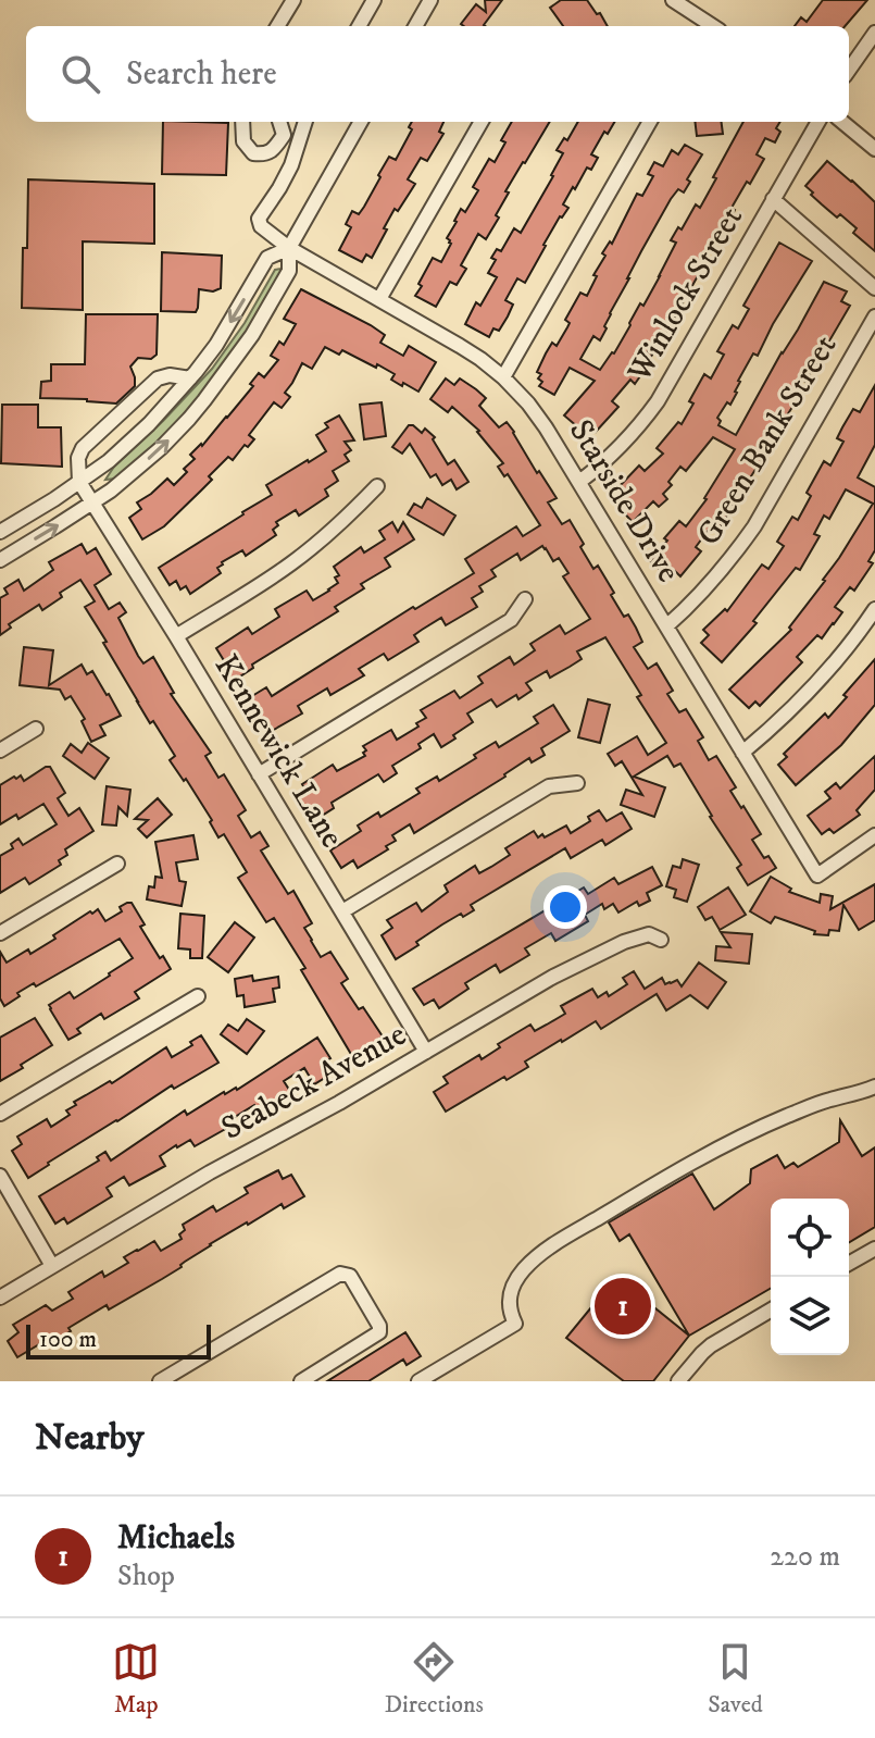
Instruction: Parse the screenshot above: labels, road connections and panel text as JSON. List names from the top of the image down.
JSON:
{
  "streets": {
    "street": [
      "Winlock Street",
      "Green Bank Street",
      "Starside Drive",
      "Kennewick Lane",
      "Seabeck Avenue"
    ]
  },
  "crossings": [
    ["Winlock Street", "Starside Drive"],
    ["Green Bank Street", "Starside Drive"],
    ["Kennewick Lane", "Seabeck Avenue"]
  ],
  "scale_bar": "100 m",
  "page": {
    "search": "Search here",
    "pins": "1",
    "scale": "100 m",
    "heading": "Nearby",
    "list": [
      {
        "mark": "1",
        "name": "Michaels",
        "note": "Shop",
        "value": "220 m"
      }
    ],
    "nav": ["Map", "Directions", "Saved"]
  }
}
